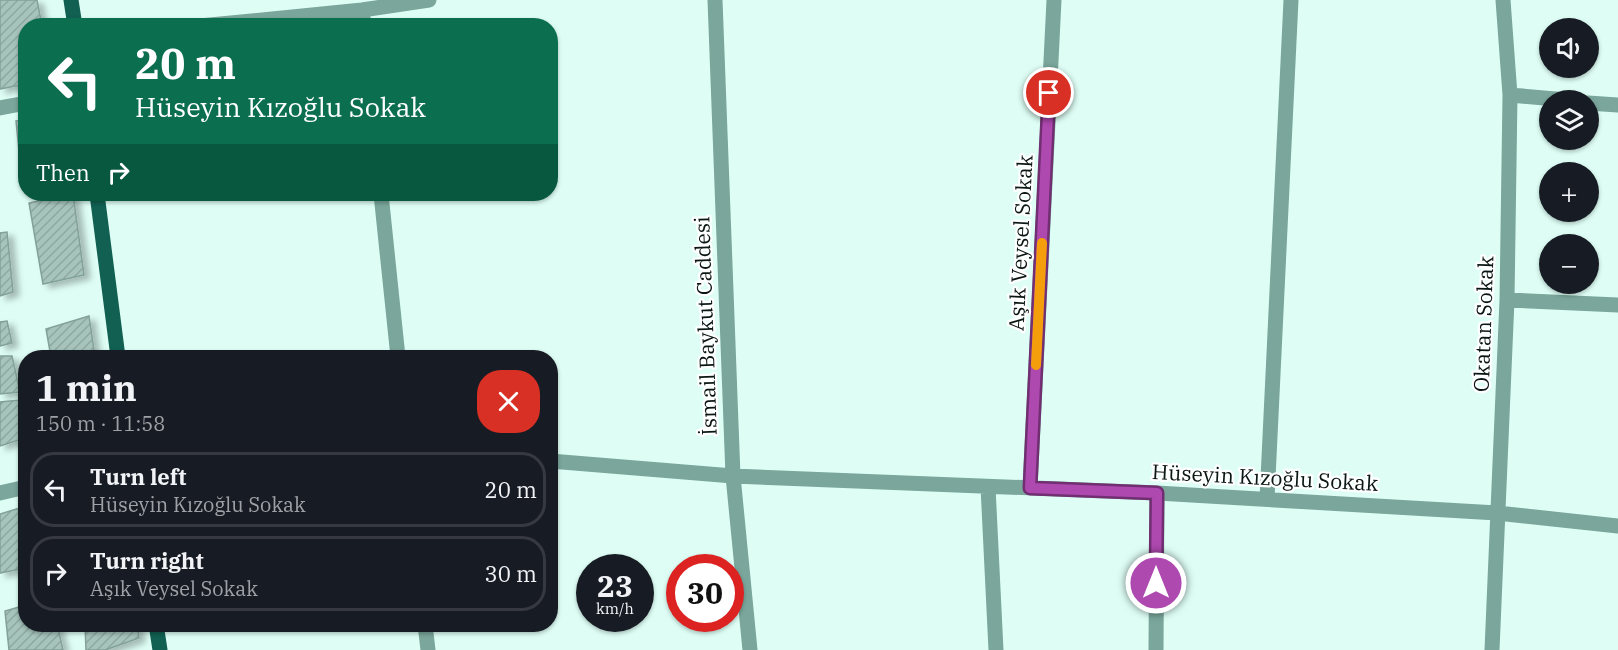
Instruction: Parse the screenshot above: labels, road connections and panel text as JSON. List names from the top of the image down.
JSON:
{
  "streets": {
    "street": [
      "Aşık Veysel Sokak",
      "Okatan Sokak",
      "İsmail Baykut Caddesi",
      "Hüseyin Kızoğlu Sokak"
    ]
  },
  "crossings": [
    ["Aşık Veysel Sokak", "Hüseyin Kızoğlu Sokak"],
    ["Okatan Sokak", "Hüseyin Kızoğlu Sokak"],
    ["İsmail Baykut Caddesi", "Hüseyin Kızoğlu Sokak"]
  ],
  "page": {
    "map_buttons": ["+", "−"],
    "turn": ["20 m", "Hüseyin Kızoğlu Sokak"],
    "then": "Then",
    "heading": ["1 min", "150 m · 11:58"],
    "list": [
      {
        "name": "Turn left",
        "note": "Hüseyin Kızoğlu Sokak",
        "value": "20 m"
      },
      {
        "name": "Turn right",
        "note": "Aşık Veysel Sokak",
        "value": "30 m"
      }
    ],
    "speed": "23 km/h",
    "limit": "30"
  }
}
